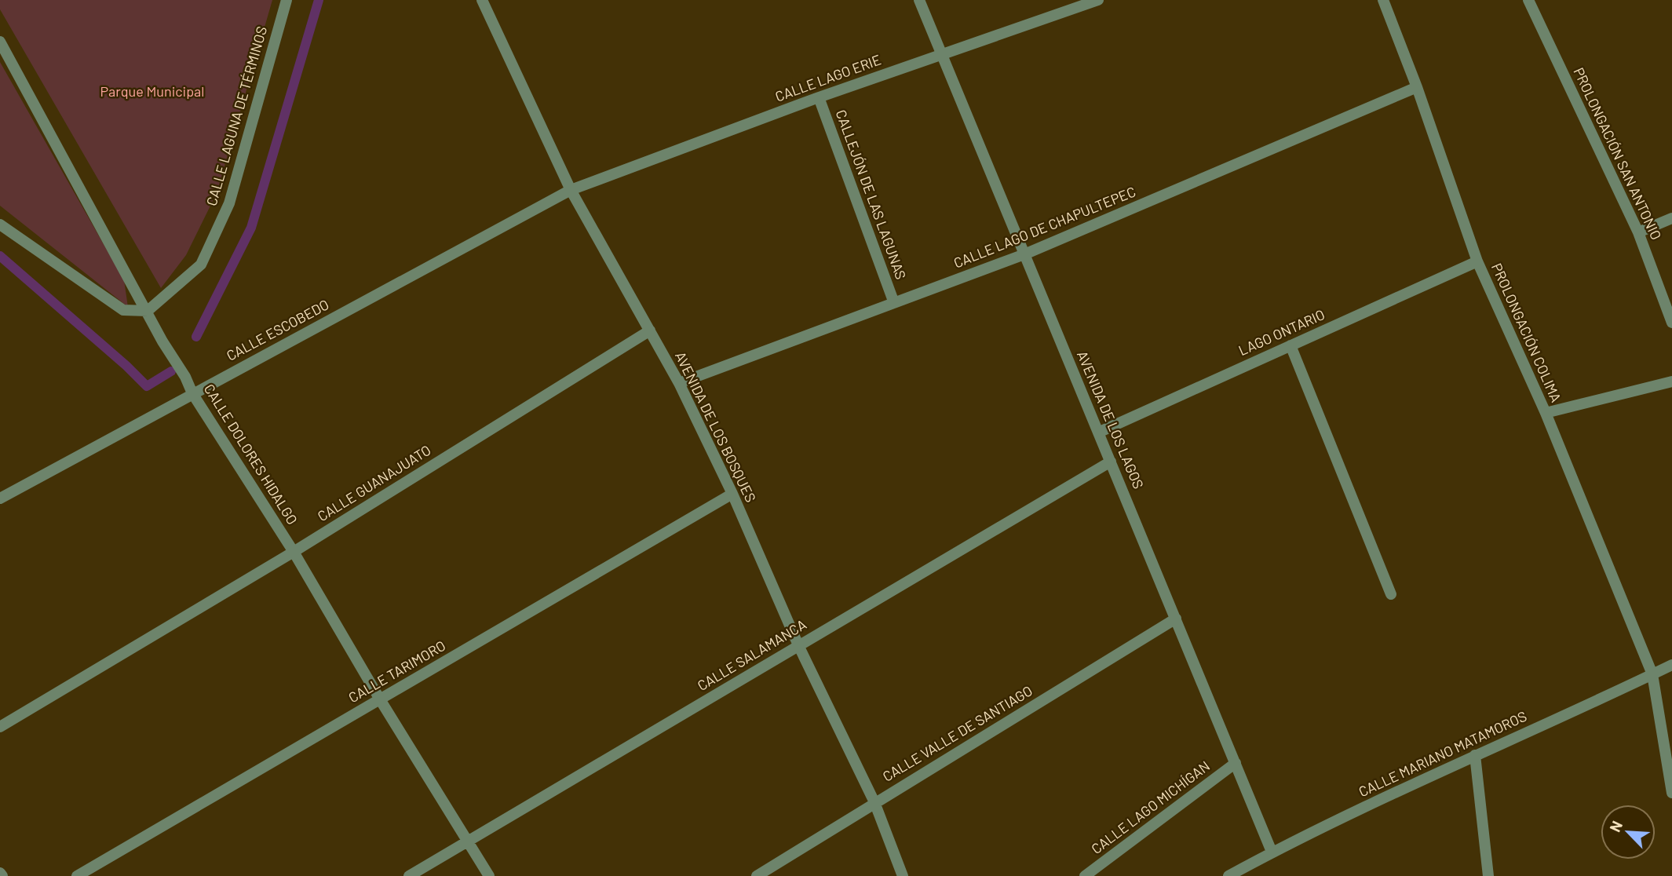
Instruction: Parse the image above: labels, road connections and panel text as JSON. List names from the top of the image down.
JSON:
{
  "streets": {
    "street": [
      "CALLE LAGO ERIE",
      "CALLE LAGUNA DE TÉRMINOS",
      "PROLONGACIÓN SAN ANTONIO",
      "CALLEJÓN DE LAS LAGUNAS",
      "CALLE LAGO DE CHAPULTEPEC",
      "CALLE ESCOBEDO",
      "LAGO ONTARIO",
      "PROLONGACIÓN COLIMA",
      "AVENIDA DE LOS LAGOS",
      "AVENIDA DE LOS BOSQUES",
      "CALLE DOLORES HIDALGO",
      "CALLE GUANAJUATO",
      "CALLE SALAMANCA",
      "CALLE TARIMORO",
      "CALLE VALLE DE SANTIAGO",
      "CALLE MARIANO MATAMOROS",
      "CALLE LAGO MICHÍGAN"
    ]
  },
  "crossings": [
    ["CALLE LAGO ERIE", "CALLEJÓN DE LAS LAGUNAS"],
    ["CALLE LAGO ERIE", "CALLE ESCOBEDO"],
    ["CALLE LAGO ERIE", "AVENIDA DE LOS LAGOS"],
    ["CALLE LAGO ERIE", "AVENIDA DE LOS BOSQUES"],
    ["CALLE LAGUNA DE TÉRMINOS", "CALLE DOLORES HIDALGO"],
    ["CALLEJÓN DE LAS LAGUNAS", "CALLE LAGO DE CHAPULTEPEC"],
    ["CALLE LAGO DE CHAPULTEPEC", "PROLONGACIÓN COLIMA"],
    ["CALLE LAGO DE CHAPULTEPEC", "AVENIDA DE LOS LAGOS"],
    ["CALLE LAGO DE CHAPULTEPEC", "AVENIDA DE LOS BOSQUES"],
    ["CALLE ESCOBEDO", "AVENIDA DE LOS BOSQUES"],
    ["CALLE ESCOBEDO", "CALLE DOLORES HIDALGO"],
    ["LAGO ONTARIO", "PROLONGACIÓN COLIMA"],
    ["LAGO ONTARIO", "AVENIDA DE LOS LAGOS"],
    ["PROLONGACIÓN COLIMA", "CALLE MARIANO MATAMOROS"],
    ["AVENIDA DE LOS LAGOS", "CALLE SALAMANCA"],
    ["AVENIDA DE LOS LAGOS", "CALLE VALLE DE SANTIAGO"],
    ["AVENIDA DE LOS LAGOS", "CALLE MARIANO MATAMOROS"],
    ["AVENIDA DE LOS LAGOS", "CALLE LAGO MICHÍGAN"],
    ["AVENIDA DE LOS BOSQUES", "CALLE GUANAJUATO"],
    ["AVENIDA DE LOS BOSQUES", "CALLE SALAMANCA"],
    ["AVENIDA DE LOS BOSQUES", "CALLE TARIMORO"],
    ["AVENIDA DE LOS BOSQUES", "CALLE VALLE DE SANTIAGO"],
    ["CALLE DOLORES HIDALGO", "CALLE GUANAJUATO"],
    ["CALLE DOLORES HIDALGO", "CALLE SALAMANCA"],
    ["CALLE DOLORES HIDALGO", "CALLE TARIMORO"]
  ],
  "parks": ["Parque Municipal"],
  "north": "top left"
}
